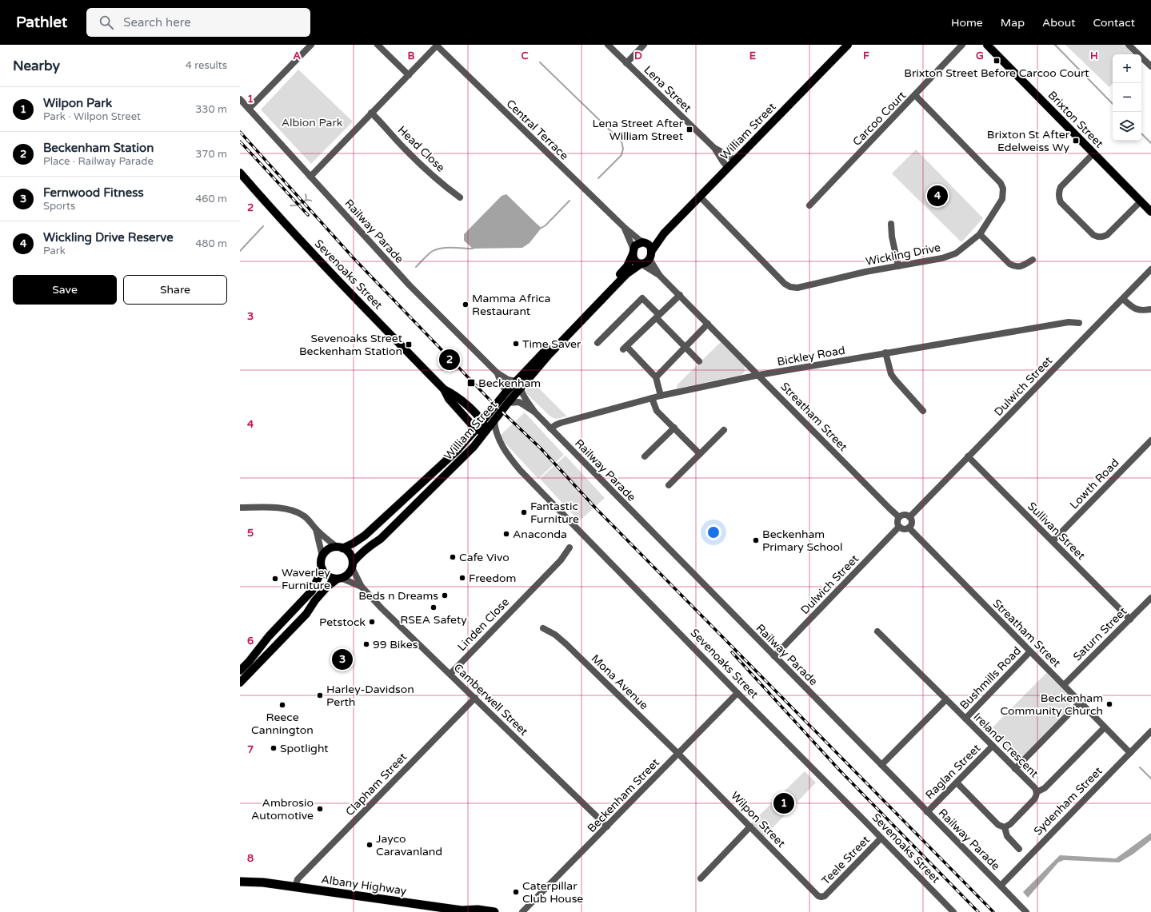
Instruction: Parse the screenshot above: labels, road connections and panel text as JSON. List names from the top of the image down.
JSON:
{
  "streets": {
    "highway": ["Albany Highway"],
    "main road": ["Brixton Street", "William Street", "Sevenoaks Street"],
    "street": [
      "Lena Street",
      "Carcoo Court",
      "Central Terrace",
      "Head Close",
      "Railway Parade",
      "Wickling Drive",
      "Bickley Road",
      "Dulwich Street",
      "Streatham Street",
      "Lowth Road",
      "Sullivan Street",
      "Linden Close",
      "Saturn Street",
      "Bushmills Road",
      "Mona Avenue",
      "Camberwell Street",
      "Ireland Crescent",
      "Raglan Street",
      "Clapham Street",
      "Beckenham Street",
      "Sydenham Street",
      "Wilpon Street",
      "Teele Street"
    ]
  },
  "crossings": [
    ["Lena Street", "William Street"],
    ["Carcoo Court", "Wickling Drive"],
    ["Central Terrace", "William Street"],
    ["Central Terrace", "Streatham Street"],
    ["William Street", "Railway Parade"],
    ["William Street", "Wickling Drive"],
    ["William Street", "Sevenoaks Street"],
    ["William Street", "Streatham Street"],
    ["William Street", "Camberwell Street"],
    ["Railway Parade", "Bickley Road"],
    ["Railway Parade", "Dulwich Street"],
    ["Railway Parade", "Raglan Street"],
    ["Railway Parade", "Sydenham Street"],
    ["Sevenoaks Street", "Beckenham Street"],
    ["Sevenoaks Street", "Teele Street"],
    ["Bickley Road", "Streatham Street"],
    ["Dulwich Street", "Streatham Street"],
    ["Dulwich Street", "Sullivan Street"],
    ["Streatham Street", "Saturn Street"],
    ["Streatham Street", "Bushmills Road"],
    ["Streatham Street", "Sydenham Street"],
    ["Lowth Road", "Sullivan Street"],
    ["Sullivan Street", "Saturn Street"],
    ["Linden Close", "Camberwell Street"],
    ["Bushmills Road", "Ireland Crescent"],
    ["Mona Avenue", "Beckenham Street"],
    ["Mona Avenue", "Wilpon Street"],
    ["Camberwell Street", "Clapham Street"],
    ["Camberwell Street", "Beckenham Street"],
    ["Ireland Crescent", "Raglan Street"],
    ["Clapham Street", "Albany Highway"],
    ["Beckenham Street", "Wilpon Street"],
    ["Wilpon Street", "Teele Street"]
  ],
  "parks": ["Albion Park"],
  "places": {
    "transit": [
      "Brixton Street Before Carcoo Court",
      "Lena Street After William Street",
      "Brixton St After Edelweiss Wy",
      "Sevenoaks Street Beckenham Station",
      "Beckenham"
    ],
    "other": [
      "Mamma Africa Restaurant",
      "Time Saver",
      "Fantastic Furniture",
      "Anaconda",
      "Beckenham Primary School",
      "Cafe Vivo",
      "Freedom",
      "Waverley Furniture",
      "Beds n Dreams",
      "RSEA Safety",
      "Petstock",
      "99 Bikes",
      "Harley-Davidson Perth",
      "Beckenham Community Church",
      "Reece Cannington",
      "Spotlight",
      "Ambrosio Automotive",
      "Jayco Caravanland",
      "Caterpillar Club House"
    ]
  },
  "page": {
    "header": "Pathlet",
    "search": "Search here",
    "nav": [
      "Home",
      "Map",
      "About",
      "Contact"
    ],
    "heading": ["Nearby", "4 results"],
    "map_buttons": ["+", "−"],
    "list": [
      {
        "mark": "1",
        "name": "Wilpon Park",
        "note": "Park · Wilpon Street",
        "value": "330 m"
      },
      {
        "mark": "2",
        "name": "Beckenham Station",
        "note": "Place · Railway Parade",
        "value": "370 m"
      },
      {
        "mark": "3",
        "name": "Fernwood Fitness",
        "note": "Sports",
        "value": "460 m"
      },
      {
        "mark": "4",
        "name": "Wickling Drive Reserve",
        "note": "Park",
        "value": "480 m"
      }
    ],
    "pins": [
      "4",
      "2",
      "3",
      "1"
    ],
    "buttons": ["Save", "Share"]
  },
  "grid": {
    "columns": [
      "A",
      "B",
      "C",
      "D",
      "E",
      "F",
      "G",
      "H"
    ],
    "rows": [
      "1",
      "2",
      "3",
      "4",
      "5",
      "6",
      "7",
      "8"
    ]
  }
}
